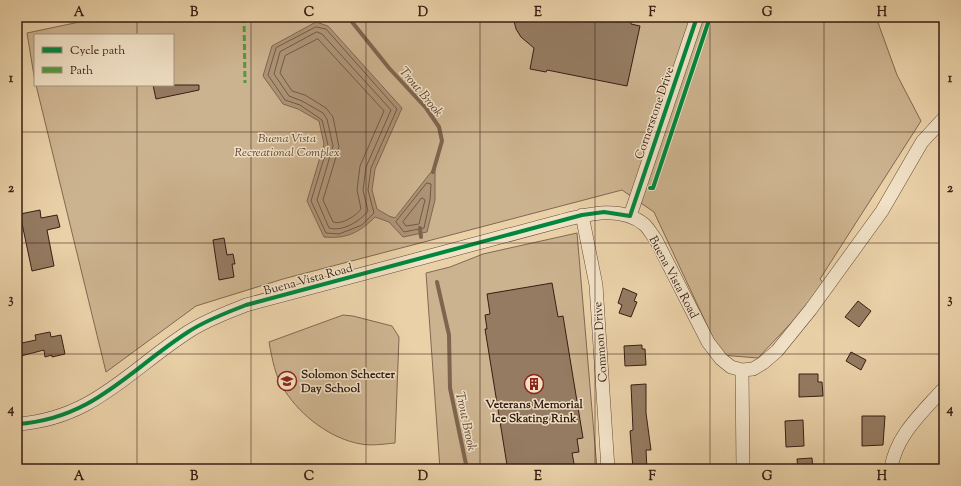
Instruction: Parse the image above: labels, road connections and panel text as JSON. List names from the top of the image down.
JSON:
{
  "streets": {
    "street": ["Cornerstone Drive", "Buena Vista Road", "Common Drive"]
  },
  "crossings": [
    ["Cornerstone Drive", "Buena Vista Road"],
    ["Buena Vista Road", "Common Drive"]
  ],
  "water": ["Trout Brook"],
  "parks": ["Buena Vista Recreational Complex"],
  "places": {
    "school or university": ["Solomon Schecter Day School"],
    "building": ["Veterans Memorial Ice Skating Rink"]
  },
  "legend": ["Cycle path", "Path"],
  "grid": {
    "columns": [
      "A",
      "B",
      "C",
      "D",
      "E",
      "F",
      "G",
      "H"
    ],
    "rows": [
      "1",
      "2",
      "3",
      "4"
    ]
  }
}
